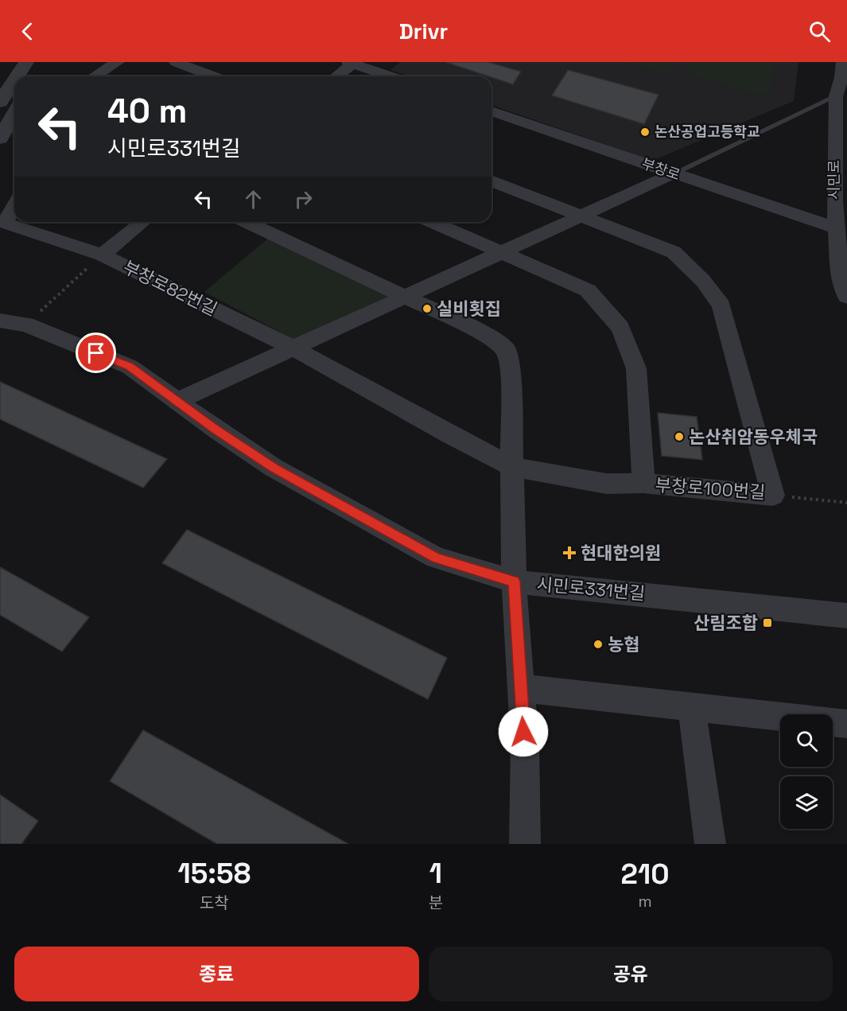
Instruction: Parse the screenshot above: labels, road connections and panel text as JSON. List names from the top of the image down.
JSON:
{
  "streets": {
    "street": [
      "부창로",
      "시민로",
      "부창로82번길",
      "부창로100번길",
      "시민로331번길"
    ]
  },
  "crossings": [
    ["부창로", "시민로"]
  ],
  "places": {
    "other": [
      "논산공업고등학교",
      "실비횟집",
      "논산취암동우체국",
      "농협"
    ],
    "health": ["현대한의원"],
    "transit": ["산림조합"]
  },
  "page": {
    "header": "Drivr",
    "turn": ["40 m", "시민로331번길"],
    "eta": [
      "15:58",
      "도착",
      "1",
      "분",
      "210",
      "m"
    ],
    "buttons": ["종료", "공유"]
  }
}
